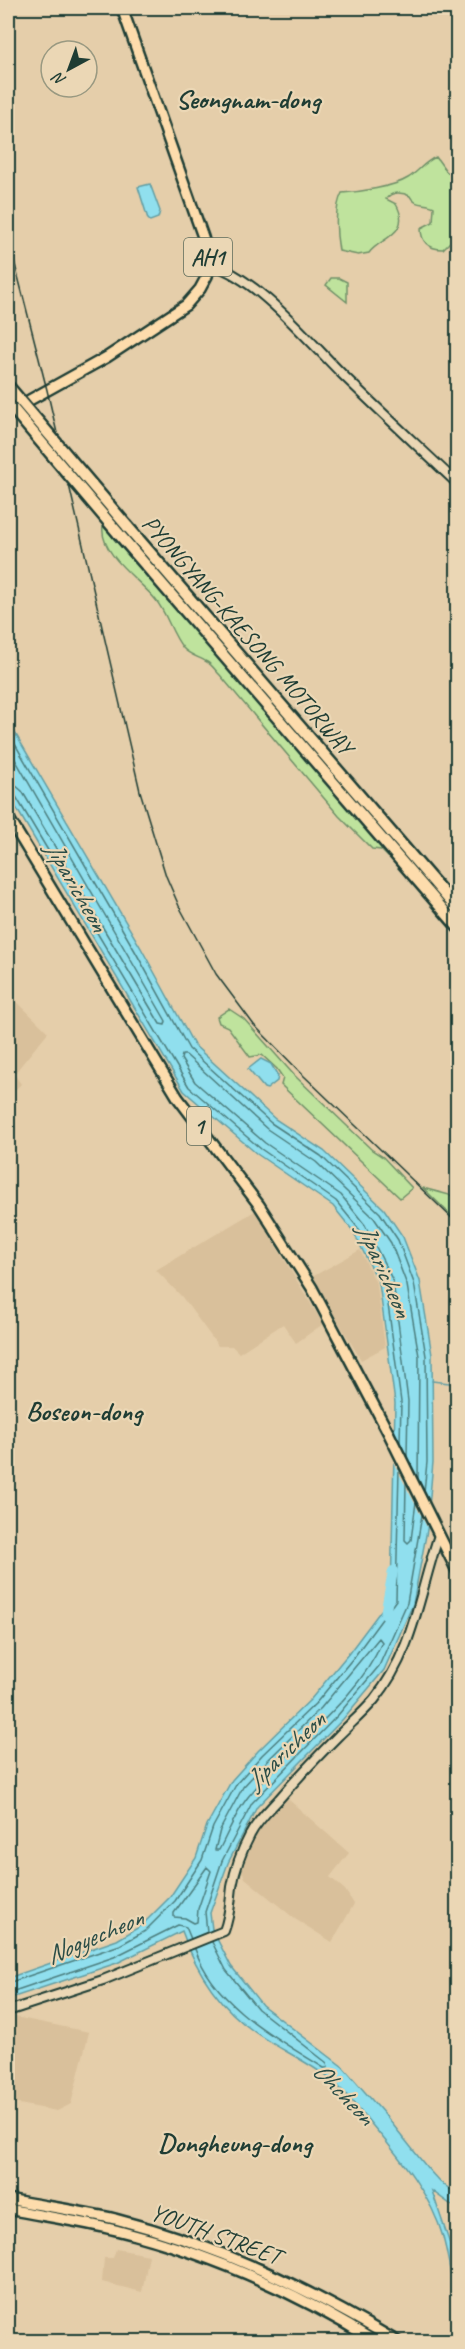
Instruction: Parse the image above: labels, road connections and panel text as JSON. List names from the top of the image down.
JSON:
{
  "streets": {
    "highway": ["PYONGYANG-KAESONG MOTORWAY"],
    "main road": ["AH1", "1", "YOUTH STREET"]
  },
  "districts": ["Seongnam-dong", "Boseon-dong", "Dongheung-dong"],
  "water": ["Jiparicheon", "Nogyecheon", "Ohcheon"],
  "north": "bottom left"
}
